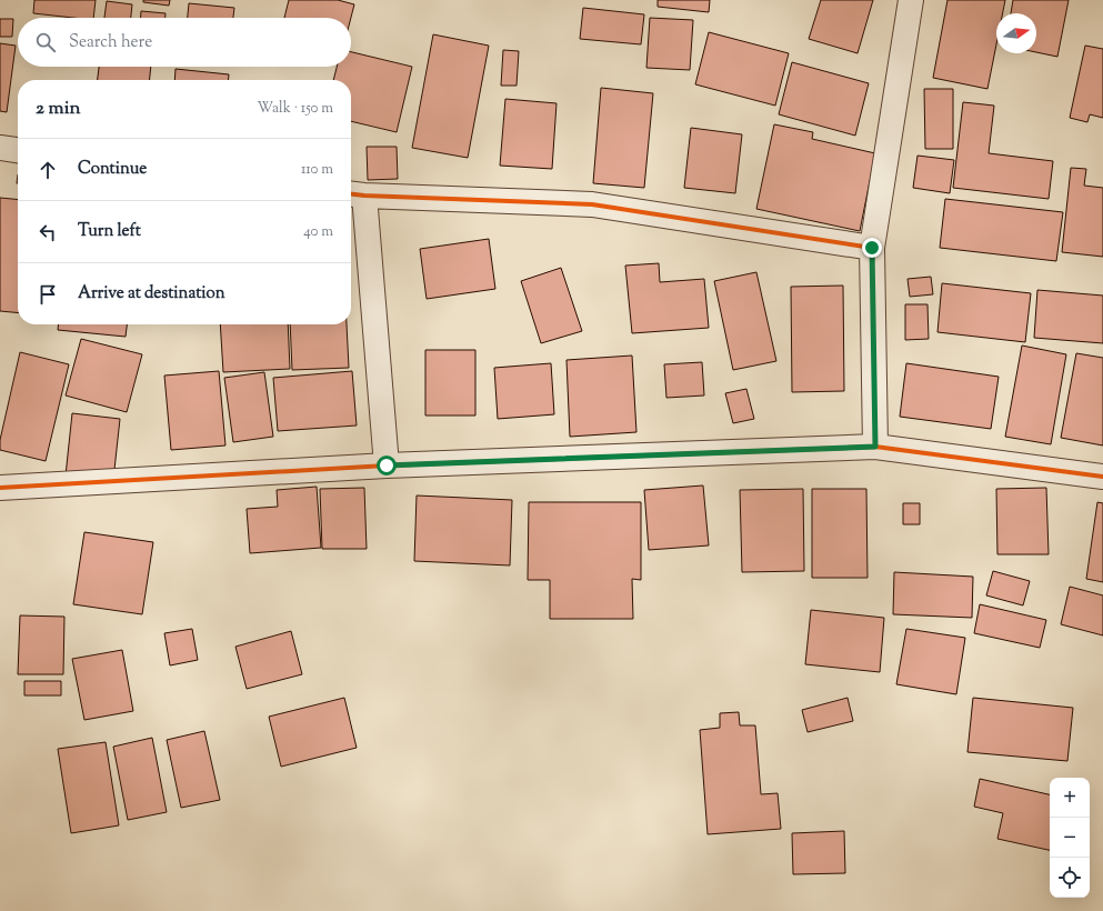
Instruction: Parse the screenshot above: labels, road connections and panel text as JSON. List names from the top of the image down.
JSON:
{
  "north": "right",
  "page": {
    "search": "Search here",
    "heading": ["2 min", "Walk · 150 m"],
    "list": [
      ["Continue", "110 m"],
      ["Turn left", "40 m"],
      "Arrive at destination"
    ],
    "map_buttons": ["+", "−"]
  }
}
